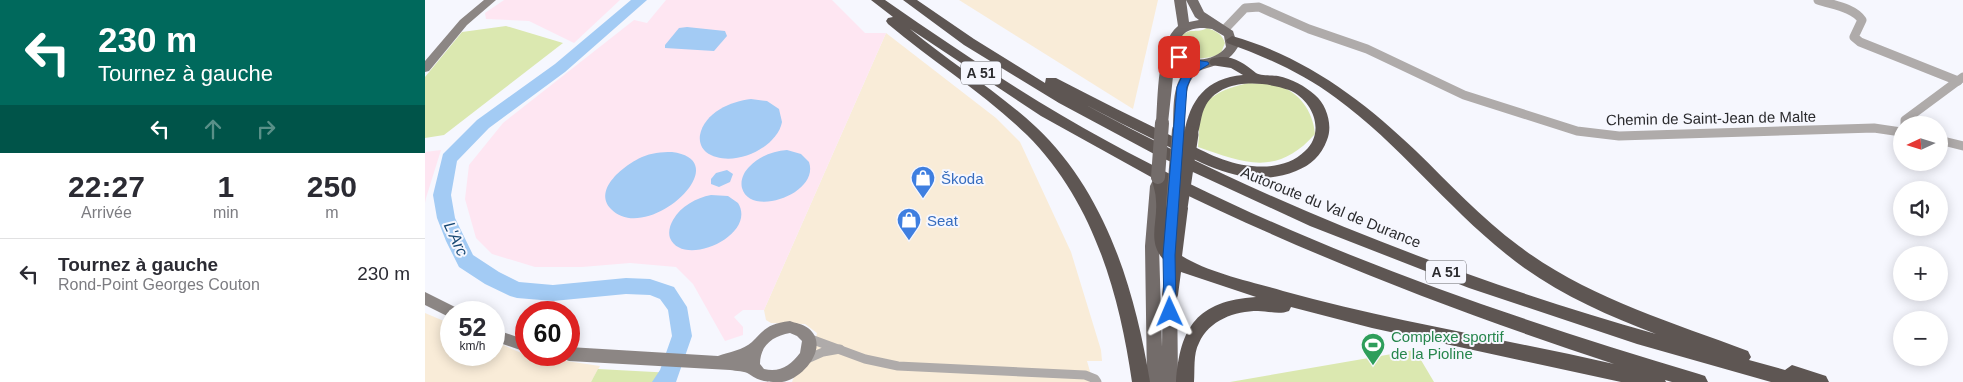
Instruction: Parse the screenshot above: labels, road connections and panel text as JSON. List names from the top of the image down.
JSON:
{
  "streets": {
    "highway": ["A 51", "Autoroute du Val de Durance"],
    "street": ["Chemin de Saint-Jean de Malte"]
  },
  "water": ["L'Arc"],
  "places": {
    "shop": ["Škoda", "Seat"],
    "sports": ["Complexe sportif de la Pioline"]
  },
  "north": "left",
  "page": {
    "turn": ["230 m", "Tournez à gauche"],
    "map_buttons": ["+", "−"],
    "eta": [
      "22:27",
      "Arrivée",
      "1",
      "min",
      "250",
      "m"
    ],
    "list": [
      {
        "name": "Tournez à gauche",
        "note": "Rond-Point Georges Couton",
        "value": "230 m"
      }
    ],
    "speed": "52 km/h",
    "limit": "60"
  }
}
